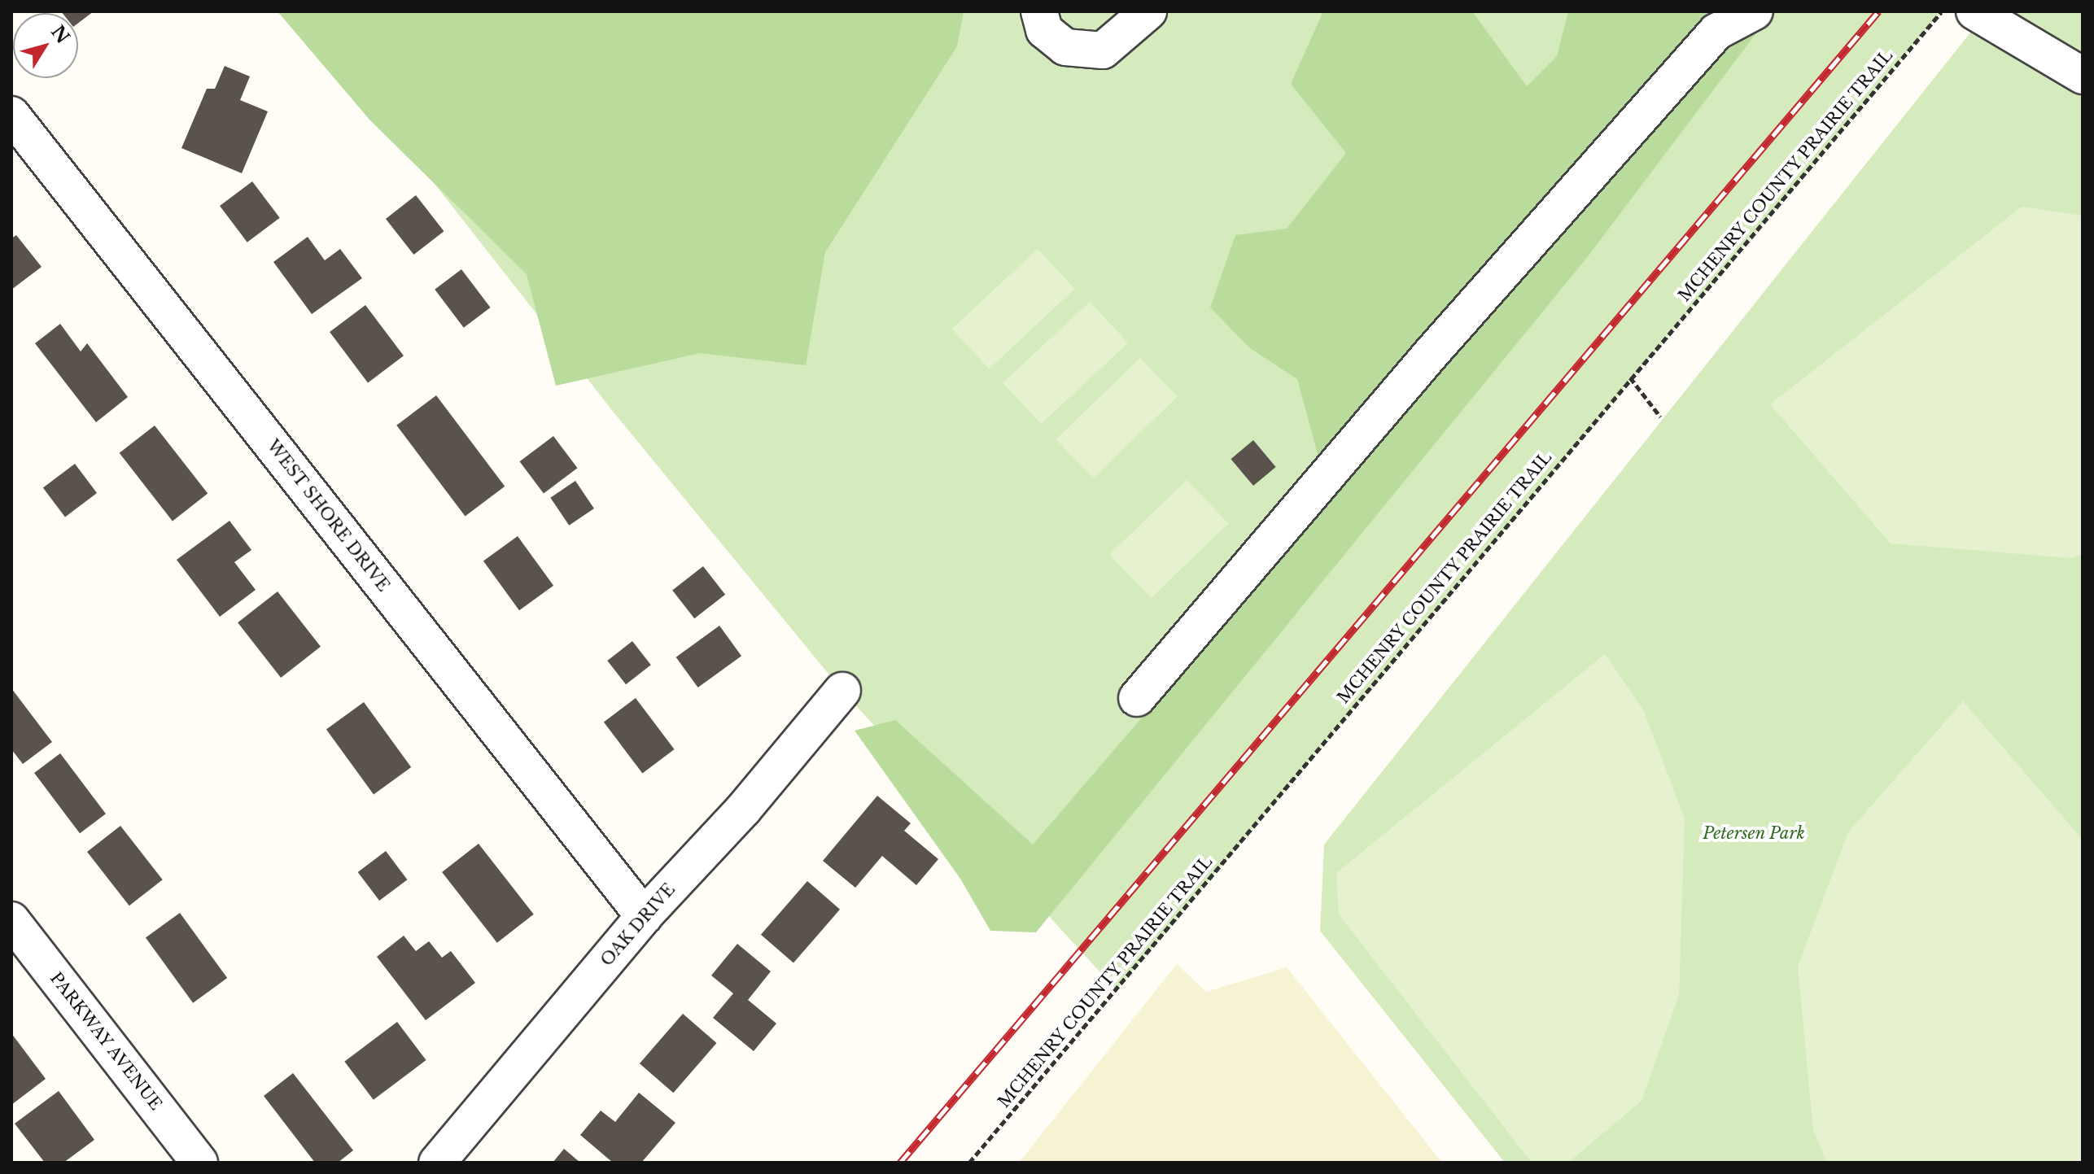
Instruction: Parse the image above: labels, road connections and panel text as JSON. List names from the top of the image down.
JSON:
{
  "streets": {
    "street": ["WEST SHORE DRIVE", "OAK DRIVE", "PARKWAY AVENUE"],
    "path": ["MCHENRY COUNTY PRAIRIE TRAIL"]
  },
  "crossings": [
    ["WEST SHORE DRIVE", "OAK DRIVE"]
  ],
  "parks": ["Petersen Park"],
  "north": "top right"
}
